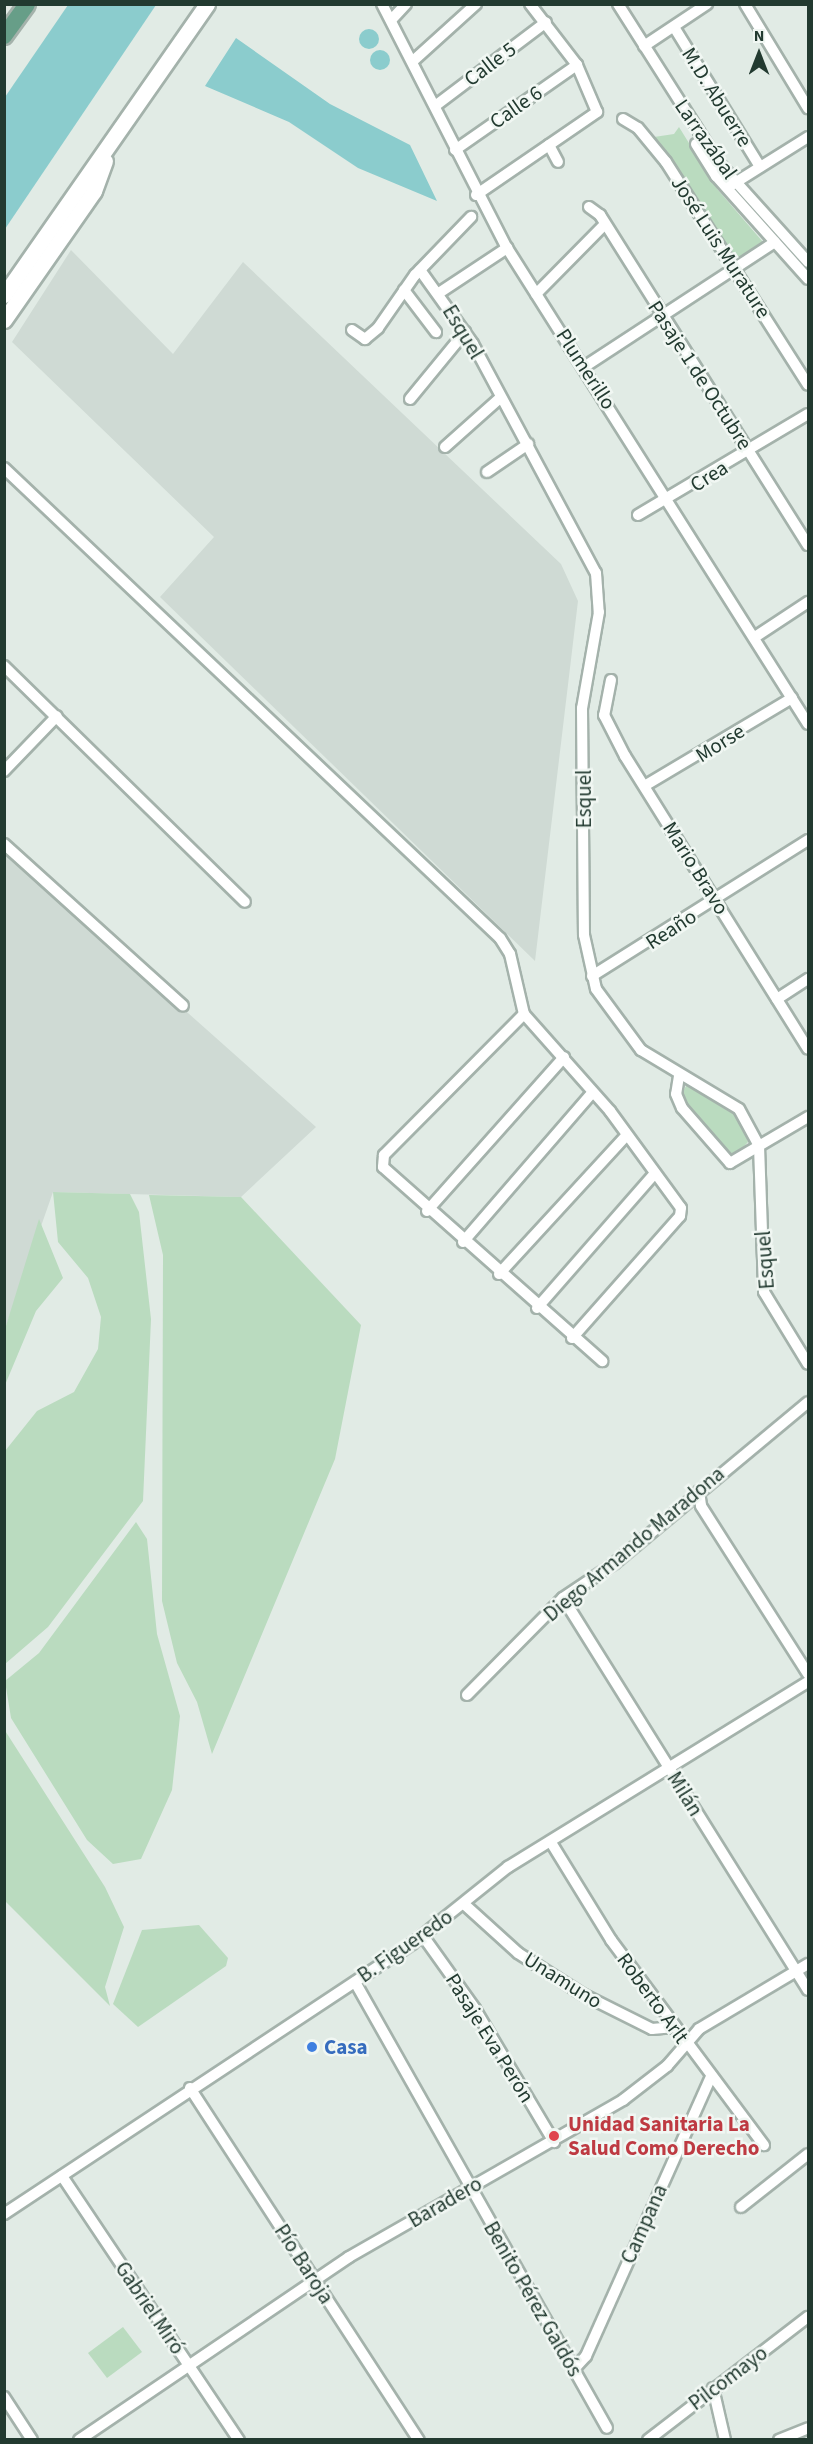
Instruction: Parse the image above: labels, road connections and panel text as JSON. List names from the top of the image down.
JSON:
{
  "streets": {
    "street": [
      "Calle 5",
      "M.D. Abuerre",
      "Calle 6",
      "Larrazábal",
      "José Luis Murature",
      "Esquel",
      "Plumerillo",
      "Pasaje 1 de Octubre",
      "Crea",
      "Morse",
      "Mario Bravo",
      "Reaño",
      "Diego Armando Maradona",
      "Milán",
      "B. Figueredo",
      "Unamuno",
      "Roberto Arlt",
      "Pasaje Eva Perón",
      "Baradero",
      "Campana",
      "Pío Baroja",
      "Benito Pérez Galdós",
      "Gabriel Miró",
      "Pilcomayo"
    ]
  },
  "crossings": [
    ["Calle 5", "Plumerillo"],
    ["Calle 6", "Plumerillo"],
    ["Esquel", "Reaño"],
    ["Plumerillo", "Crea"],
    ["Plumerillo", "Morse"],
    ["Pasaje 1 de Octubre", "Crea"],
    ["Morse", "Mario Bravo"],
    ["Mario Bravo", "Reaño"],
    ["Diego Armando Maradona", "Milán"],
    ["Milán", "B. Figueredo"],
    ["Milán", "Baradero"],
    ["B. Figueredo", "Unamuno"],
    ["B. Figueredo", "Roberto Arlt"],
    ["B. Figueredo", "Pasaje Eva Perón"],
    ["B. Figueredo", "Pío Baroja"],
    ["B. Figueredo", "Benito Pérez Galdós"],
    ["B. Figueredo", "Gabriel Miró"],
    ["Unamuno", "Roberto Arlt"],
    ["Roberto Arlt", "Baradero"],
    ["Roberto Arlt", "Campana"],
    ["Pasaje Eva Perón", "Baradero"],
    ["Baradero", "Pío Baroja"],
    ["Baradero", "Benito Pérez Galdós"],
    ["Baradero", "Gabriel Miró"],
    ["Campana", "Benito Pérez Galdós"]
  ],
  "places": ["Casa", "Unidad Sanitaria La Salud Como Derecho"],
  "north": "top"
}
